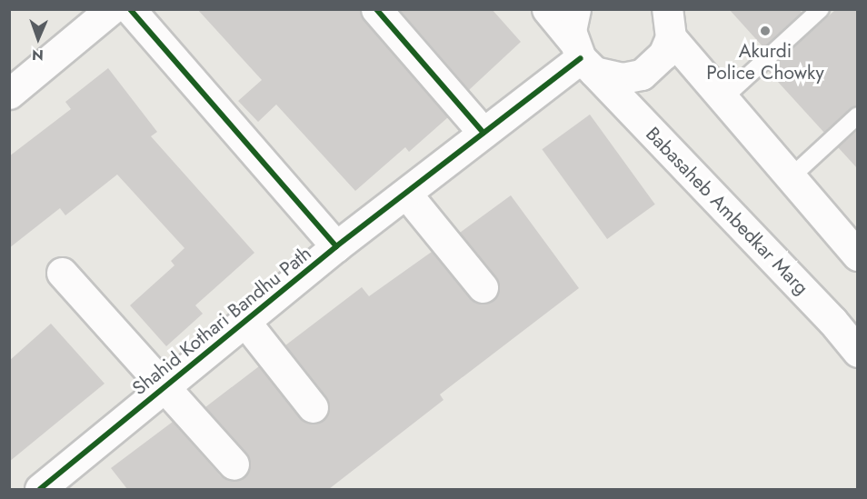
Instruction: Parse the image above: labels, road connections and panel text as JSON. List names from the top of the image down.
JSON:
{
  "streets": {
    "street": ["Babasaheb Ambedkar Marg", "Shahid Kothari Bandhu Path"]
  },
  "crossings": [
    ["Babasaheb Ambedkar Marg", "Shahid Kothari Bandhu Path"]
  ],
  "places": ["Akurdi Police Chowky"],
  "north": "bottom"
}
